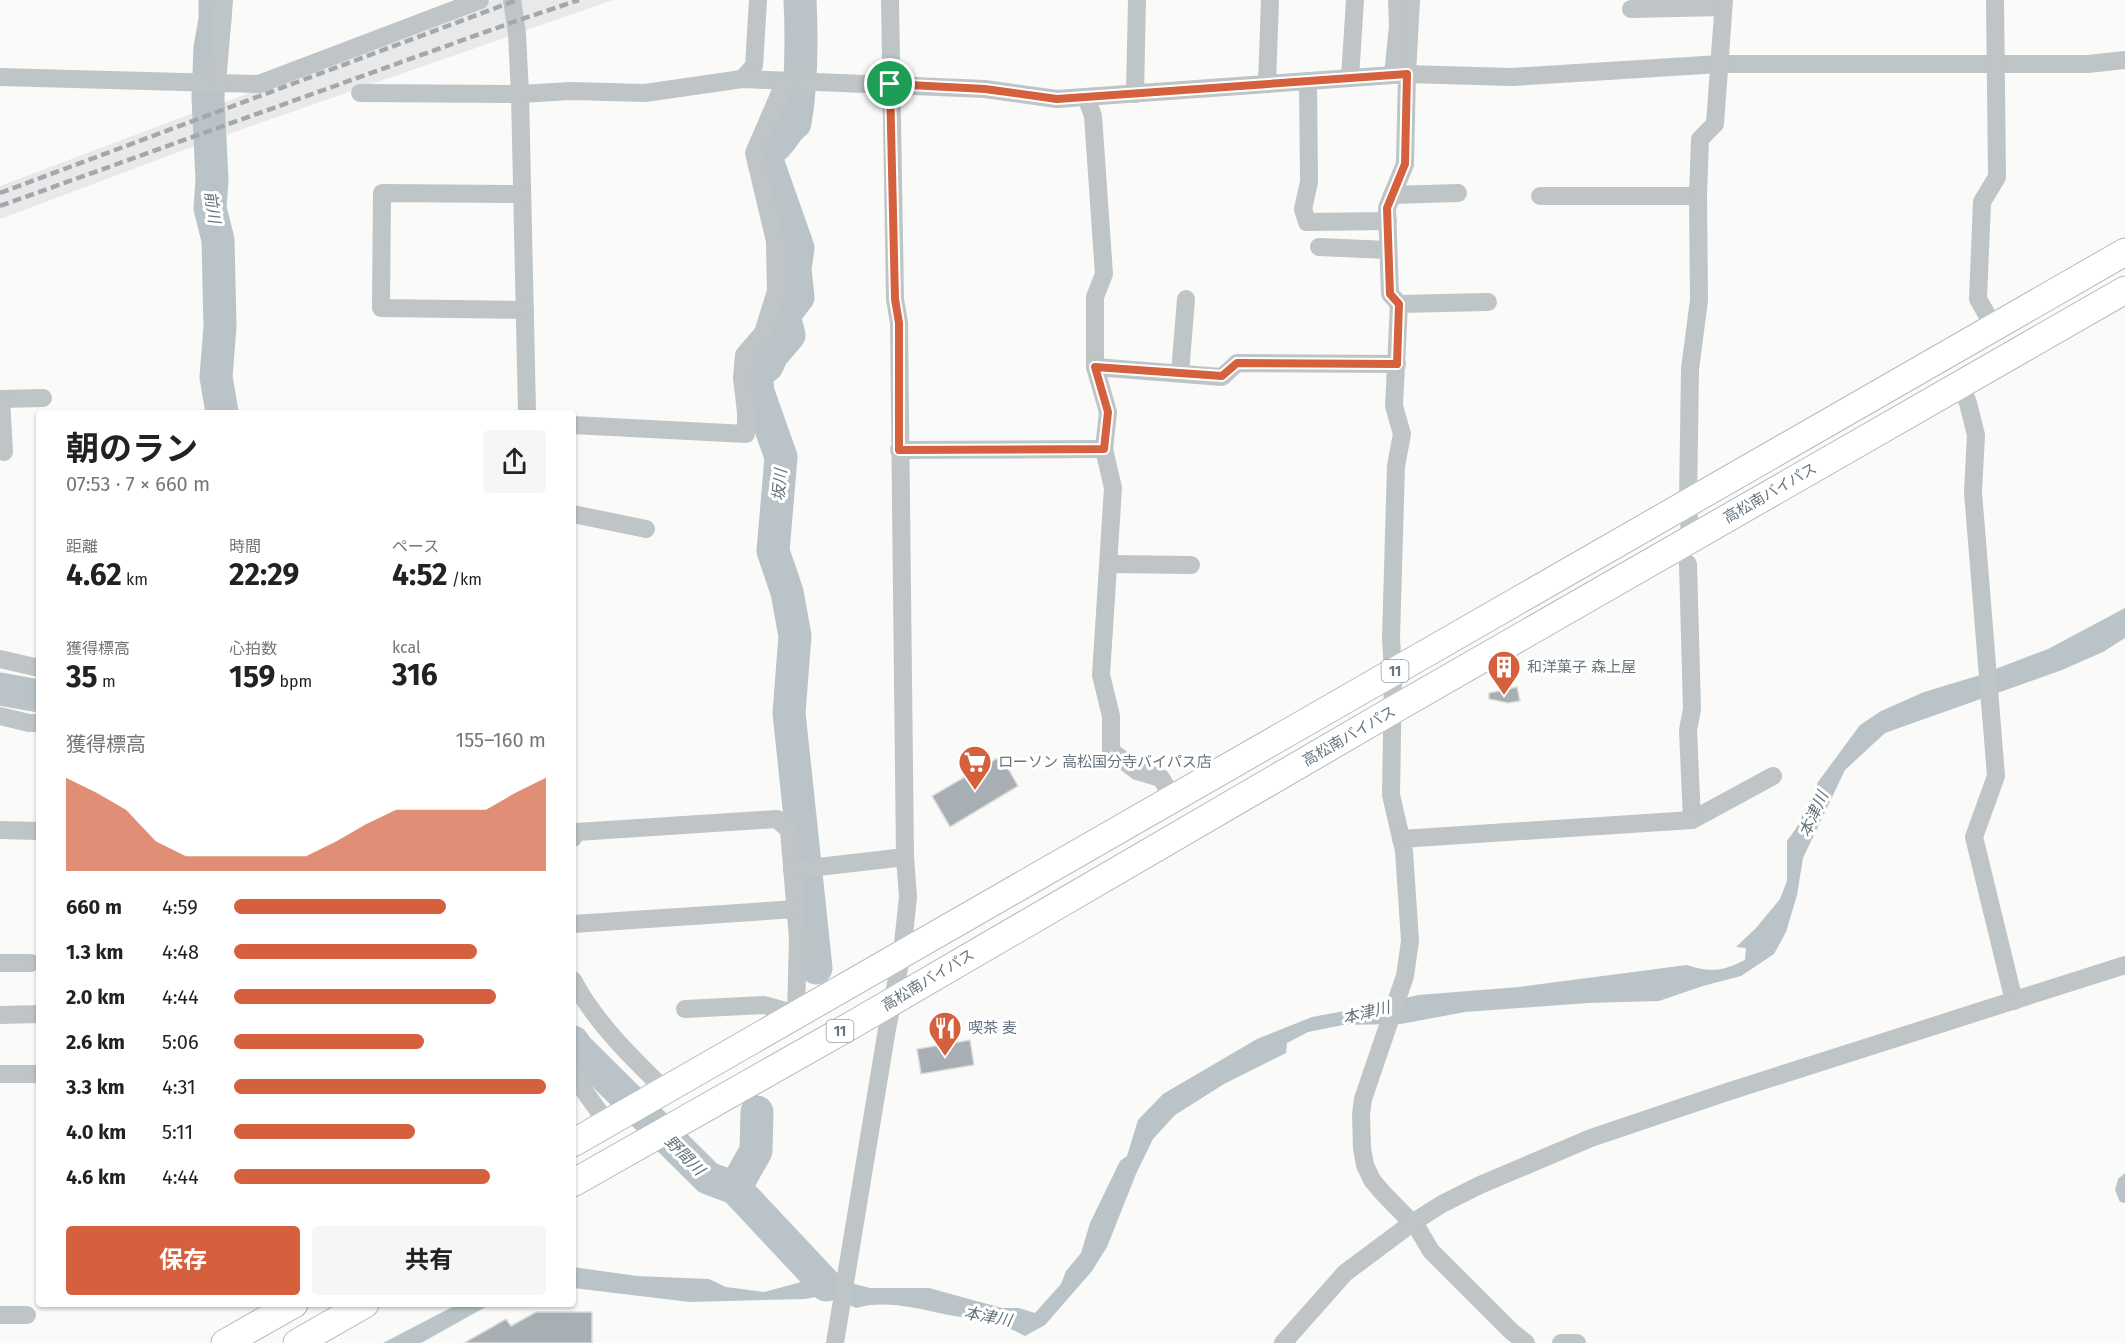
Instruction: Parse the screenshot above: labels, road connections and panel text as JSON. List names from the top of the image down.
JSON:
{
  "streets": {
    "highway": ["高松南バイパス", "11"]
  },
  "water": [
    "前川",
    "坂川",
    "本津川",
    "野間川"
  ],
  "places": {
    "building": ["和洋菓子 森上屋"],
    "supermarket": ["ローソン 高松国分寺バイパス店"],
    "restaurant": ["喫茶 麦"]
  },
  "page": {
    "heading": ["朝のラン", "07:53 · 7 × 660 m"],
    "stats": [
      ["距離", "4.62 km"],
      ["時間", "22:29"],
      ["ペース", "4:52 /km"],
      ["獲得標高", "35 m"],
      ["心拍数", "159 bpm"],
      ["kcal", "316"]
    ],
    "chart": ["獲得標高", "155–160 m"],
    "list": [
      {
        "name": "660 m",
        "note": "4:59"
      },
      {
        "name": "1.3 km",
        "note": "4:48"
      },
      {
        "name": "2.0 km",
        "note": "4:44"
      },
      {
        "name": "2.6 km",
        "note": "5:06"
      },
      {
        "name": "3.3 km",
        "note": "4:31"
      },
      {
        "name": "4.0 km",
        "note": "5:11"
      },
      {
        "name": "4.6 km",
        "note": "4:44"
      }
    ],
    "buttons": ["保存", "共有"]
  }
}
